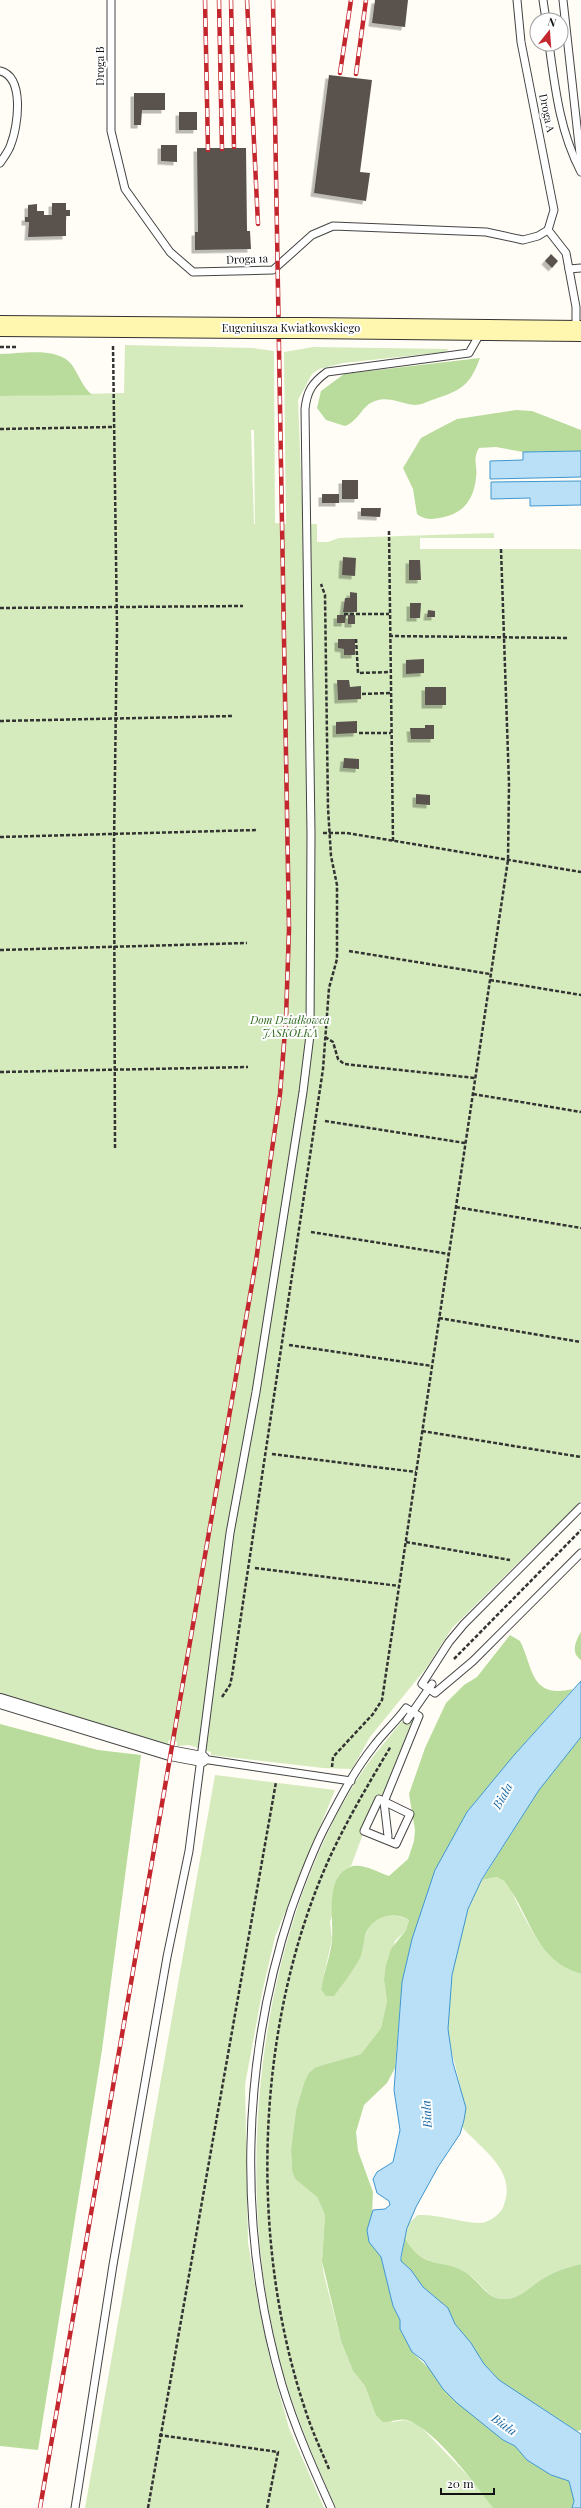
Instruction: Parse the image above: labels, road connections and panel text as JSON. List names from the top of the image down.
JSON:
{
  "streets": {
    "main road": ["Eugeniusza Kwiatkowskiego"],
    "lane": ["Droga B", "Droga A", "Droga 1a"]
  },
  "crossings": [
    ["Droga B", "Droga 1a"],
    ["Droga A", "Droga 1a"]
  ],
  "water": ["Biała"],
  "parks": ["Dom Działkowca JASKÓŁKA"],
  "scale_bar": "20 m",
  "north": "top"
}
